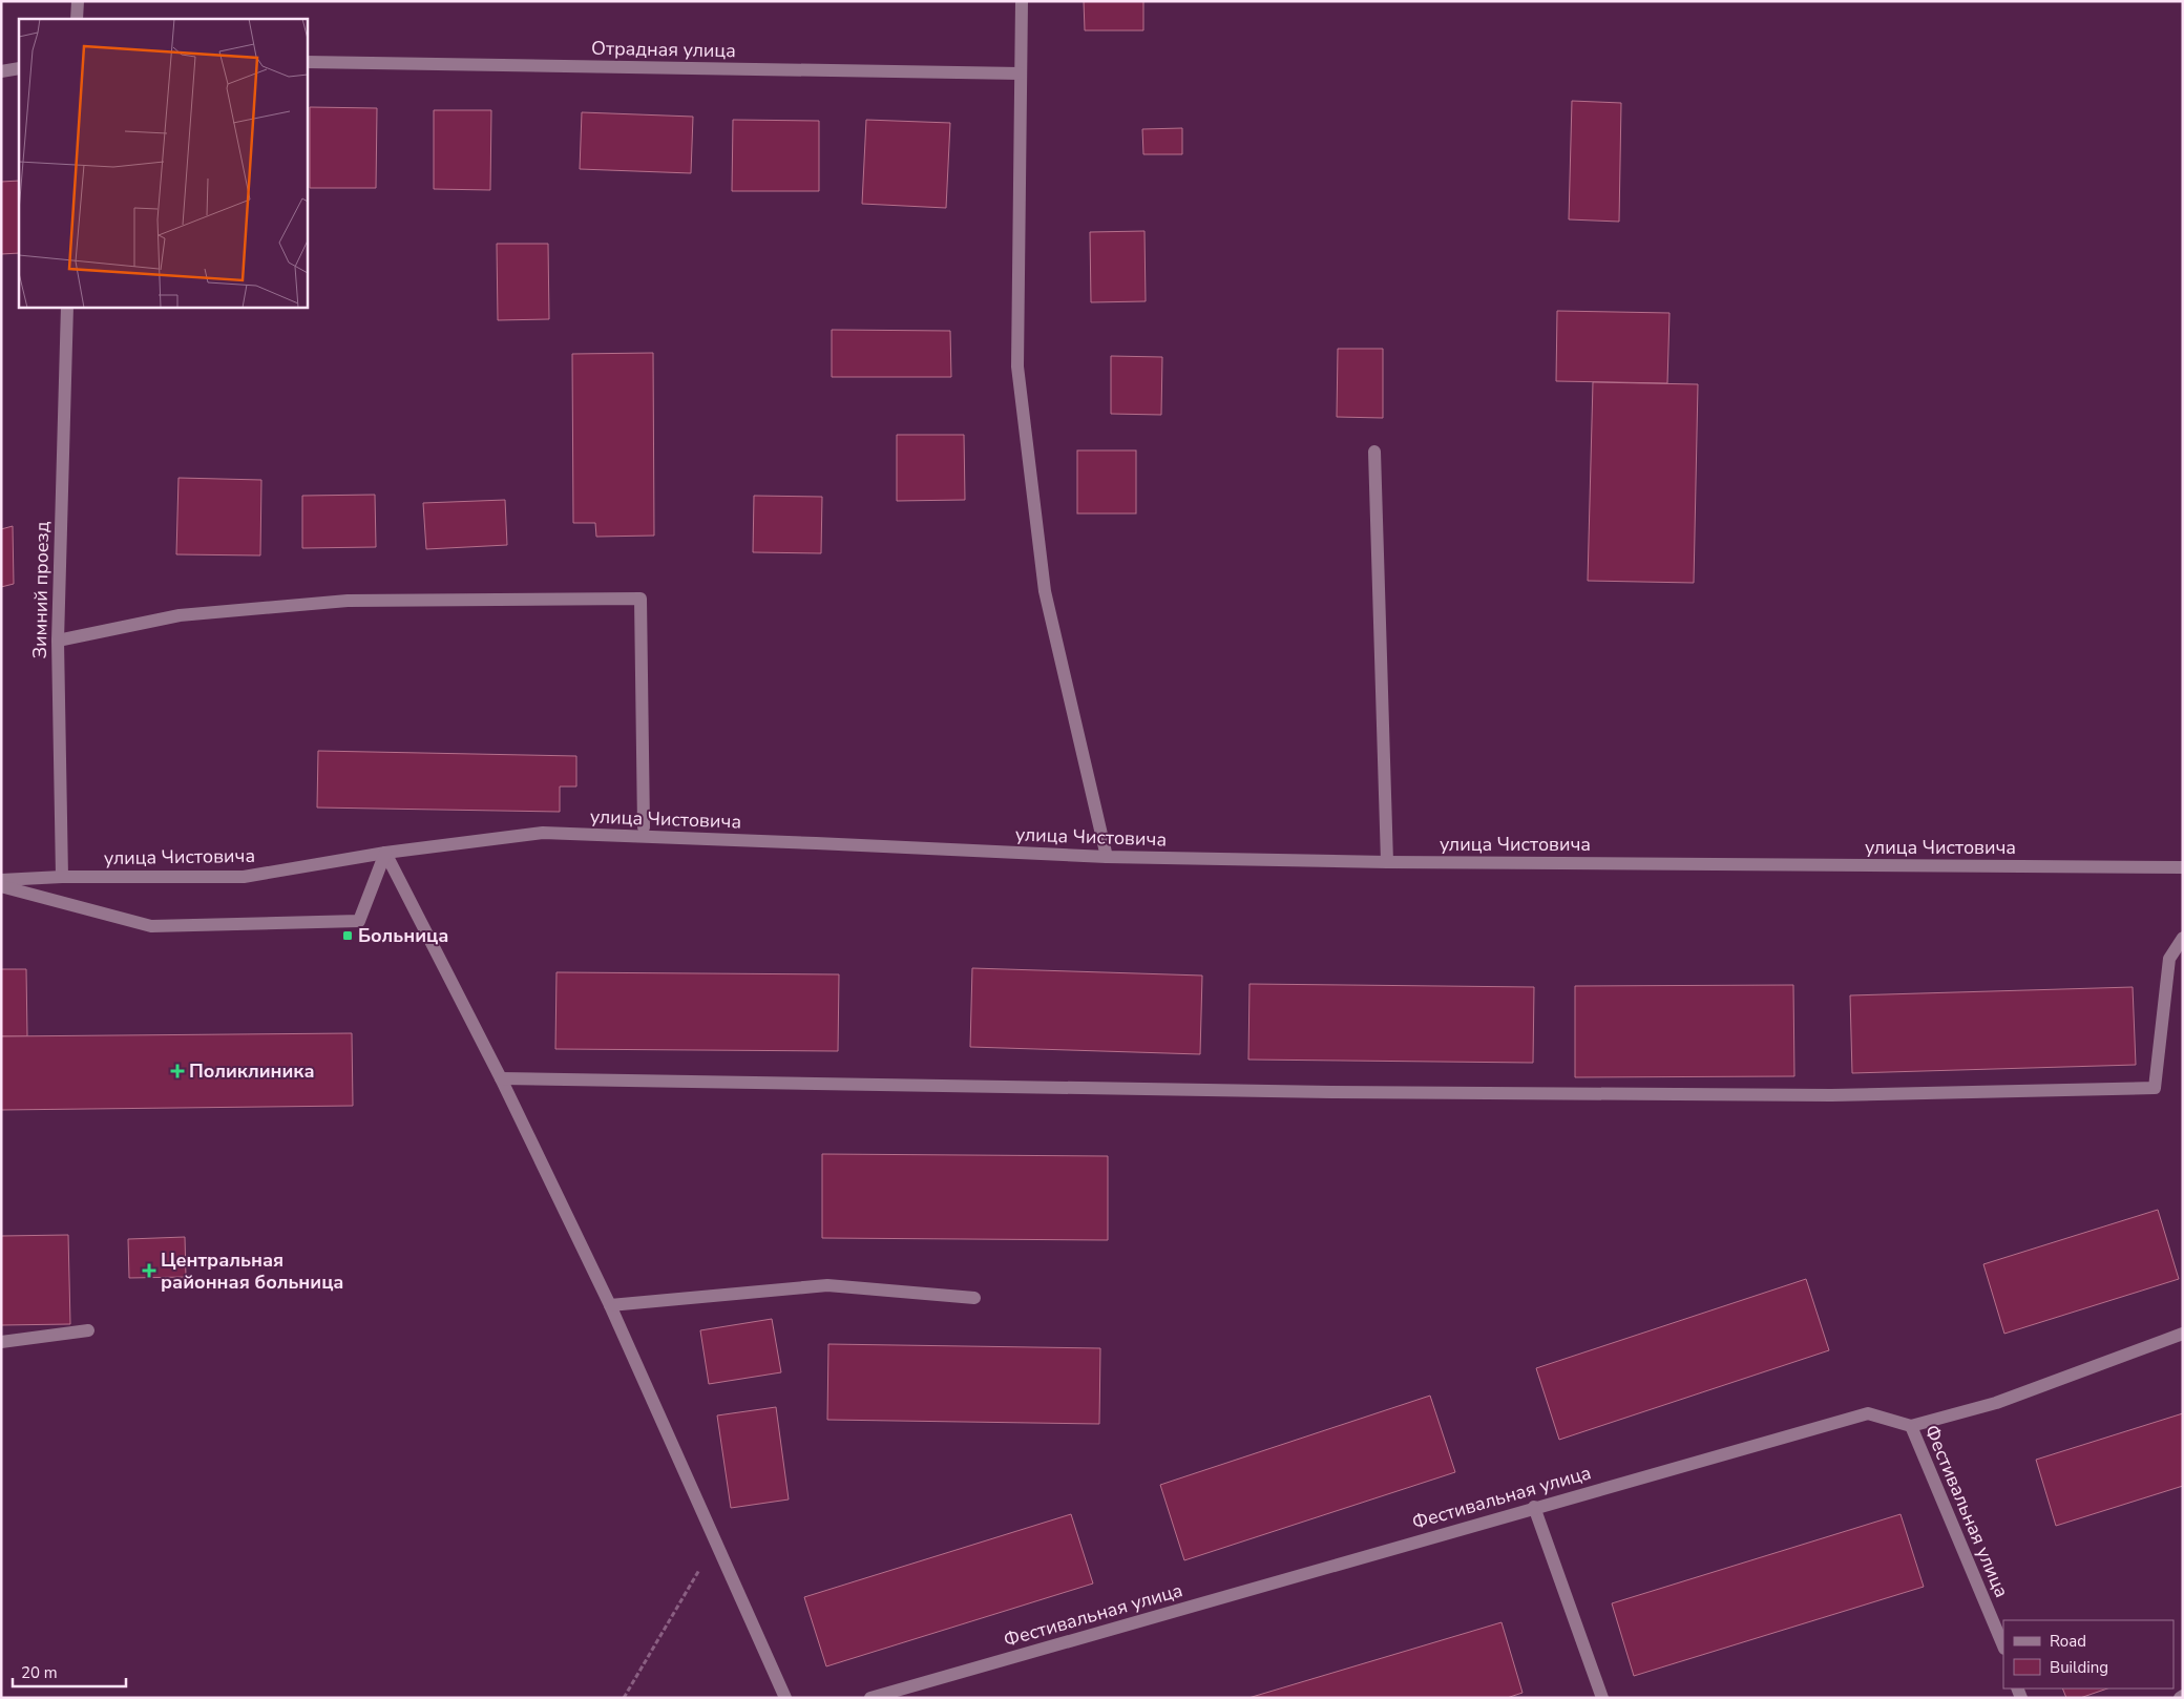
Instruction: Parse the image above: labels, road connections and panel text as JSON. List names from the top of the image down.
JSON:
{
  "streets": {
    "street": [
      "Отрадная улица",
      "Зимний проезд",
      "улица Чистовича",
      "Фестивальная улица"
    ]
  },
  "crossings": [
    ["Зимний проезд", "улица Чистовича"]
  ],
  "places": {
    "transit": ["Больница"],
    "health": ["Поликлиника", "Центральная районная больница"]
  },
  "legend": ["Road", "Building"],
  "scale_bar": "20 m"
}
